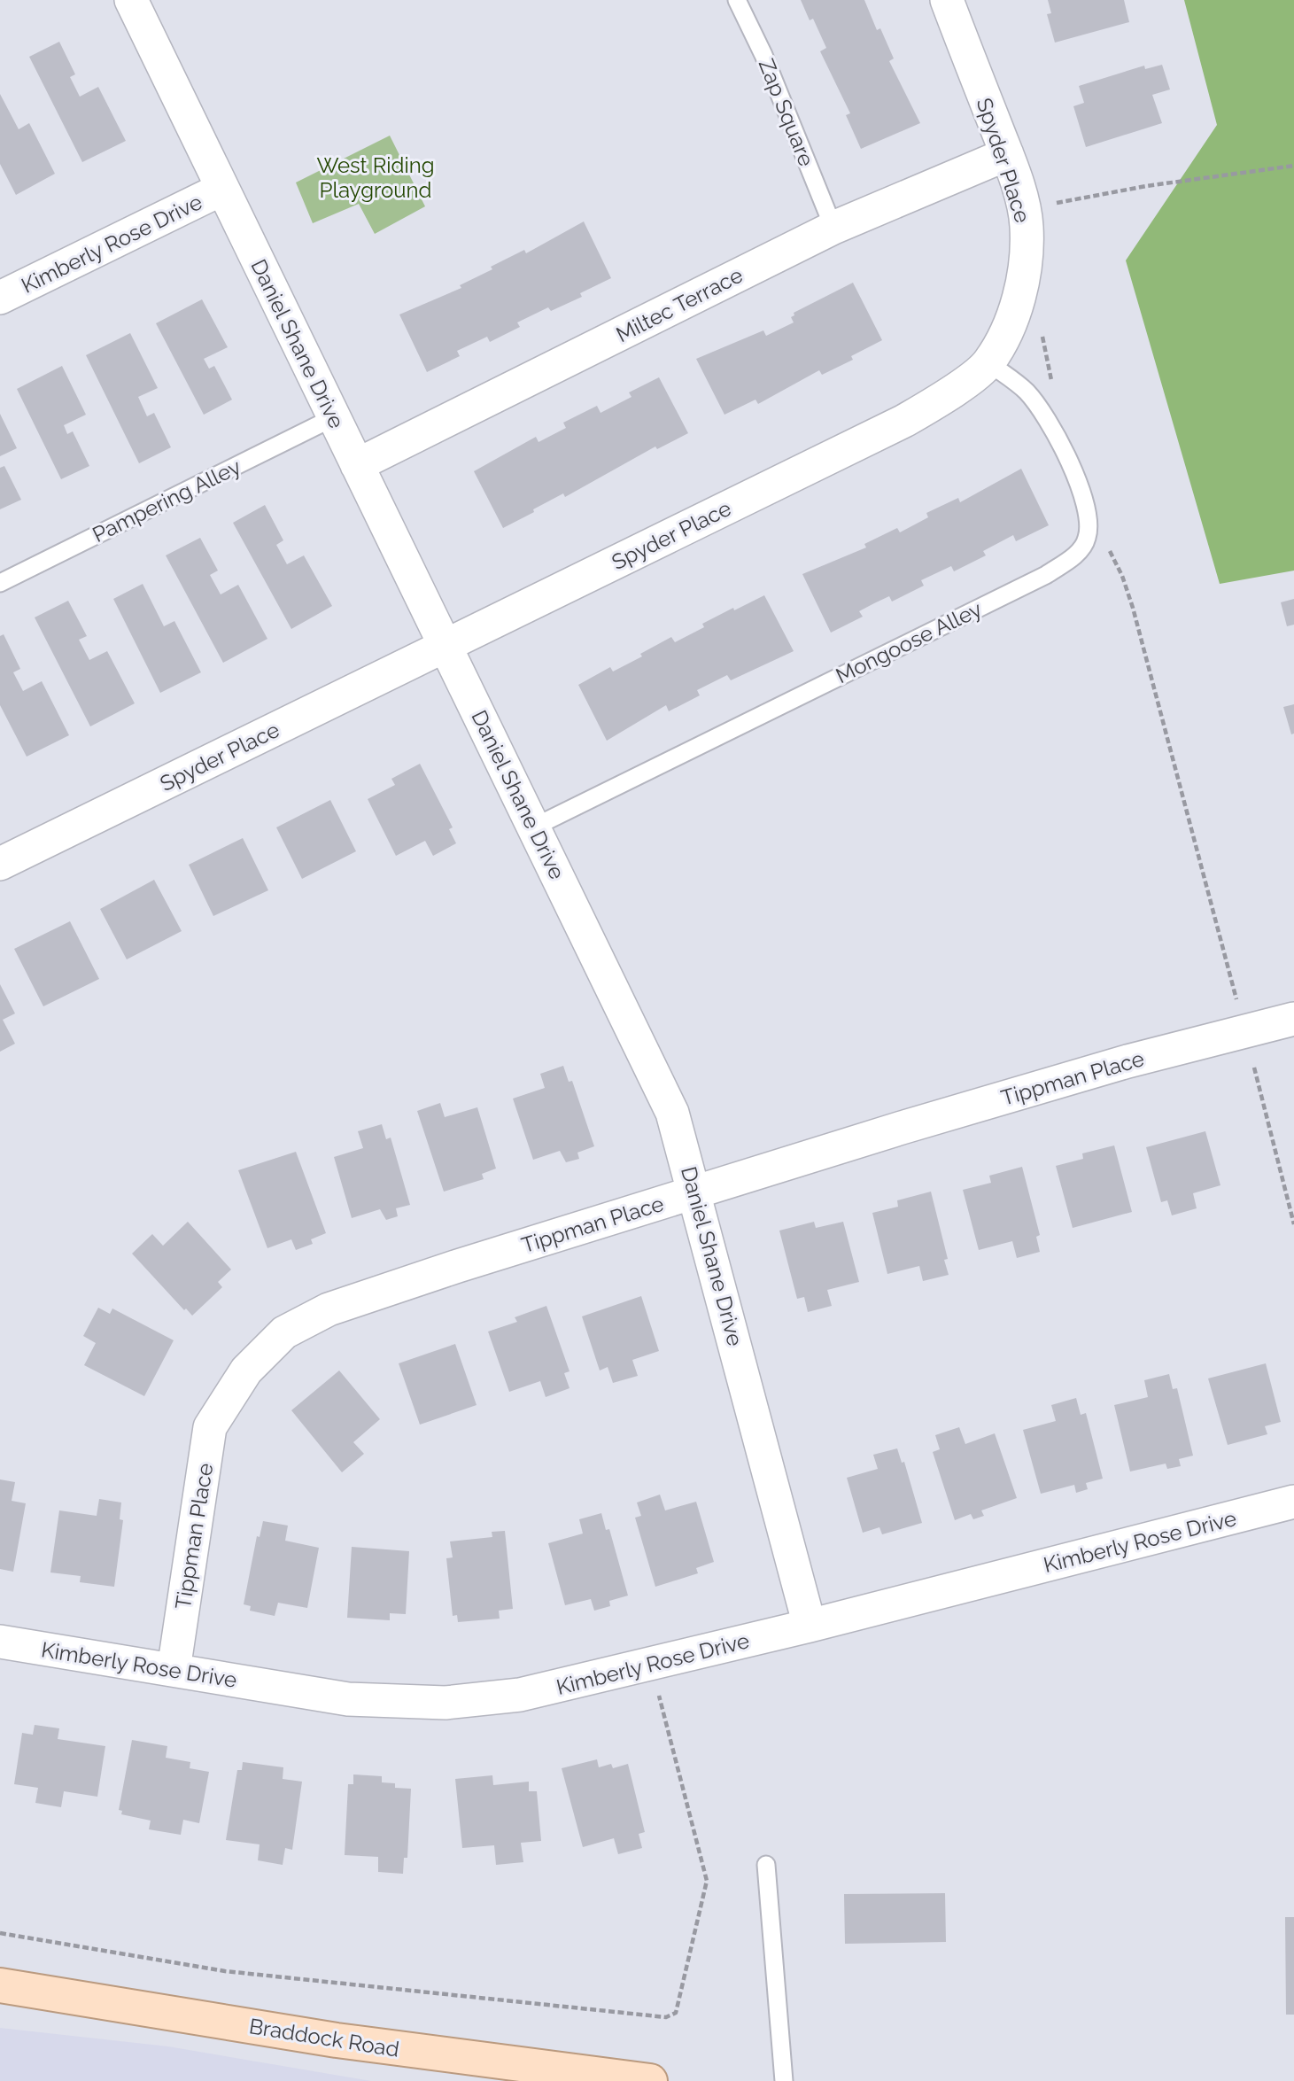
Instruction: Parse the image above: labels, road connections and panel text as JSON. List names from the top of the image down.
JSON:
{
  "streets": {
    "main road": ["Braddock Road"],
    "street": [
      "Spyder Place",
      "Kimberly Rose Drive",
      "Miltec Terrace",
      "Daniel Shane Drive",
      "Tippman Place"
    ],
    "lane": ["Zap Square", "Pampering Alley", "Mongoose Alley"]
  },
  "crossings": [
    ["Zap Square", "Miltec Terrace"],
    ["Spyder Place", "Miltec Terrace"],
    ["Spyder Place", "Daniel Shane Drive"],
    ["Spyder Place", "Mongoose Alley"],
    ["Kimberly Rose Drive", "Daniel Shane Drive"],
    ["Kimberly Rose Drive", "Tippman Place"],
    ["Miltec Terrace", "Daniel Shane Drive"],
    ["Daniel Shane Drive", "Pampering Alley"],
    ["Daniel Shane Drive", "Mongoose Alley"],
    ["Daniel Shane Drive", "Tippman Place"]
  ],
  "parks": ["West Riding Playground"]
}
